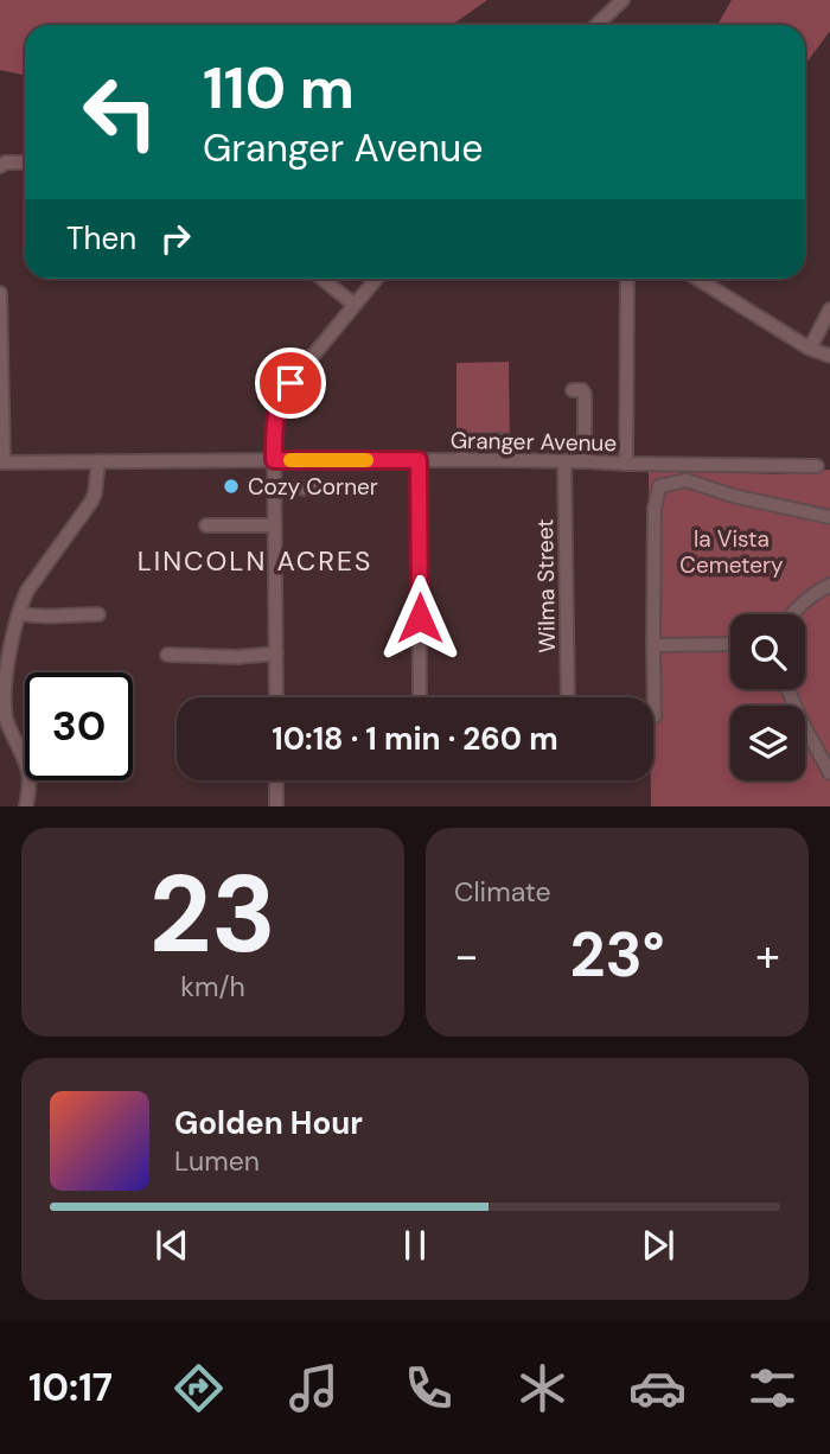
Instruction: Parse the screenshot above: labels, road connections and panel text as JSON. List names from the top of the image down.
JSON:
{
  "streets": {
    "street": ["Granger Avenue", "Wilma Street"]
  },
  "crossings": [
    ["Granger Avenue", "Wilma Street"]
  ],
  "districts": ["LINCOLN ACRES"],
  "parks": ["la Vista Cemetery"],
  "places": ["Cozy Corner"],
  "page": {
    "turn": ["110 m", "Granger Avenue"],
    "then": "Then",
    "limit": "30",
    "trip": "10:18 · 1 min · 260 m",
    "tile": [
      ["23", "km/h"],
      "Climate"
    ],
    "heat": ["−", "23°", "+"],
    "song": ["Golden Hour", "Lumen"],
    "tabs": "10:17"
  }
}
